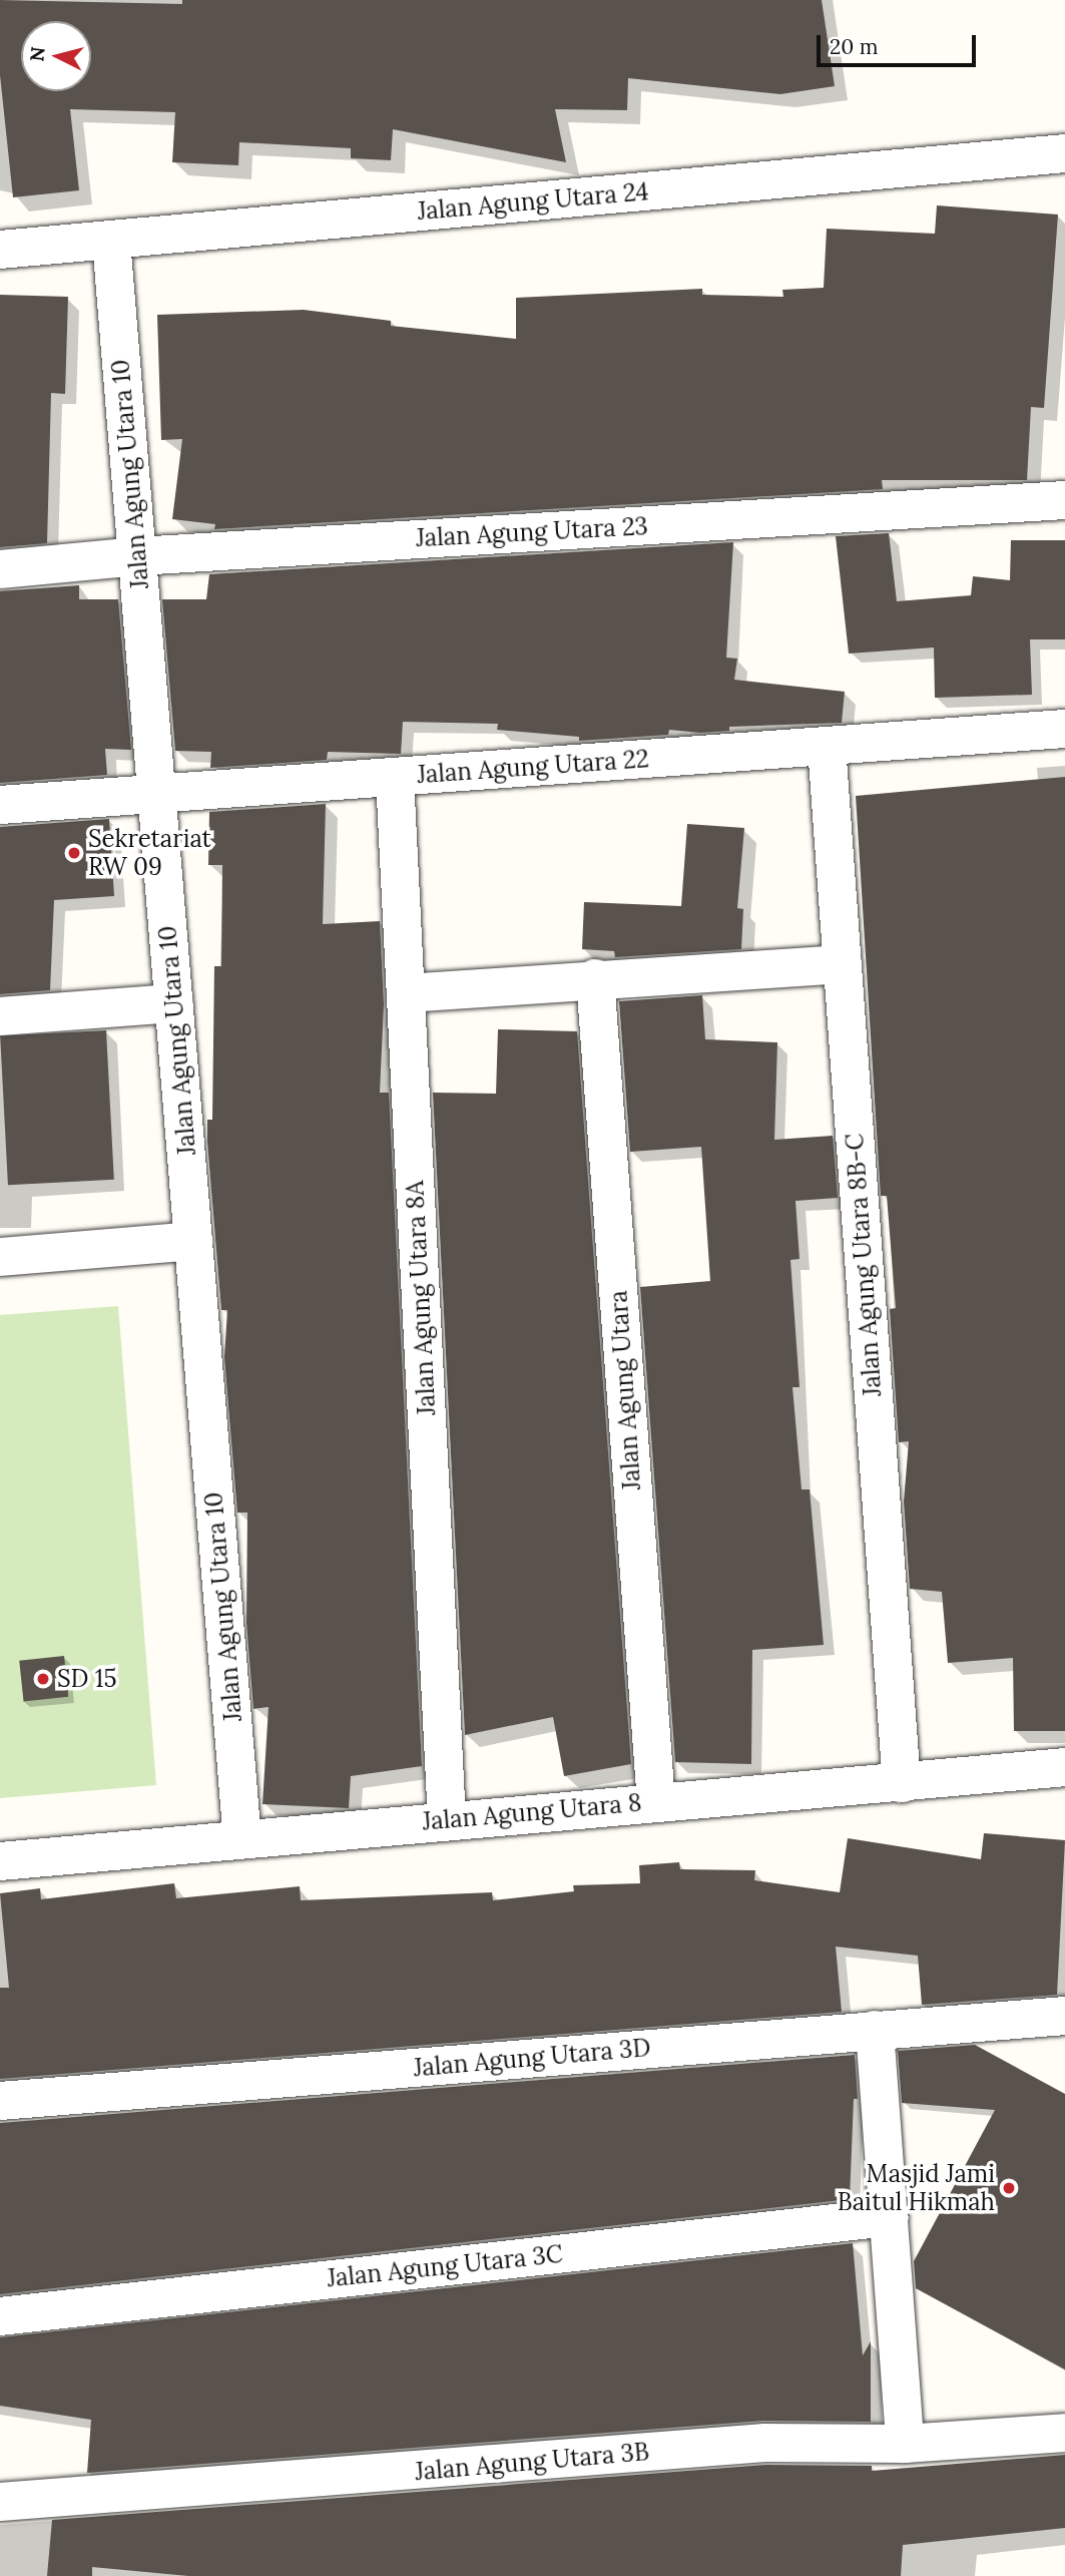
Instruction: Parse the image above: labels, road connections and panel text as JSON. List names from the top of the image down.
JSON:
{
  "streets": {
    "street": [
      "Jalan Agung Utara 24",
      "Jalan Agung Utara 10",
      "Jalan Agung Utara 23",
      "Jalan Agung Utara 22",
      "Jalan Agung Utara 8B-C",
      "Jalan Agung Utara 8A",
      "Jalan Agung Utara",
      "Jalan Agung Utara 8",
      "Jalan Agung Utara 3D",
      "Jalan Agung Utara 3C",
      "Jalan Agung Utara 3B"
    ]
  },
  "crossings": [
    ["Jalan Agung Utara 24", "Jalan Agung Utara 10"],
    ["Jalan Agung Utara 10", "Jalan Agung Utara 23"],
    ["Jalan Agung Utara 10", "Jalan Agung Utara 22"],
    ["Jalan Agung Utara 10", "Jalan Agung Utara 8"],
    ["Jalan Agung Utara 22", "Jalan Agung Utara 8B-C"],
    ["Jalan Agung Utara 22", "Jalan Agung Utara 8A"],
    ["Jalan Agung Utara 8B-C", "Jalan Agung Utara 8"],
    ["Jalan Agung Utara 8A", "Jalan Agung Utara 8"],
    ["Jalan Agung Utara", "Jalan Agung Utara 8"]
  ],
  "places": ["Sekretariat RW 09", "SD 15", "Masjid Jami Baitul Hikmah"],
  "scale_bar": "20 m",
  "north": "left"
}
